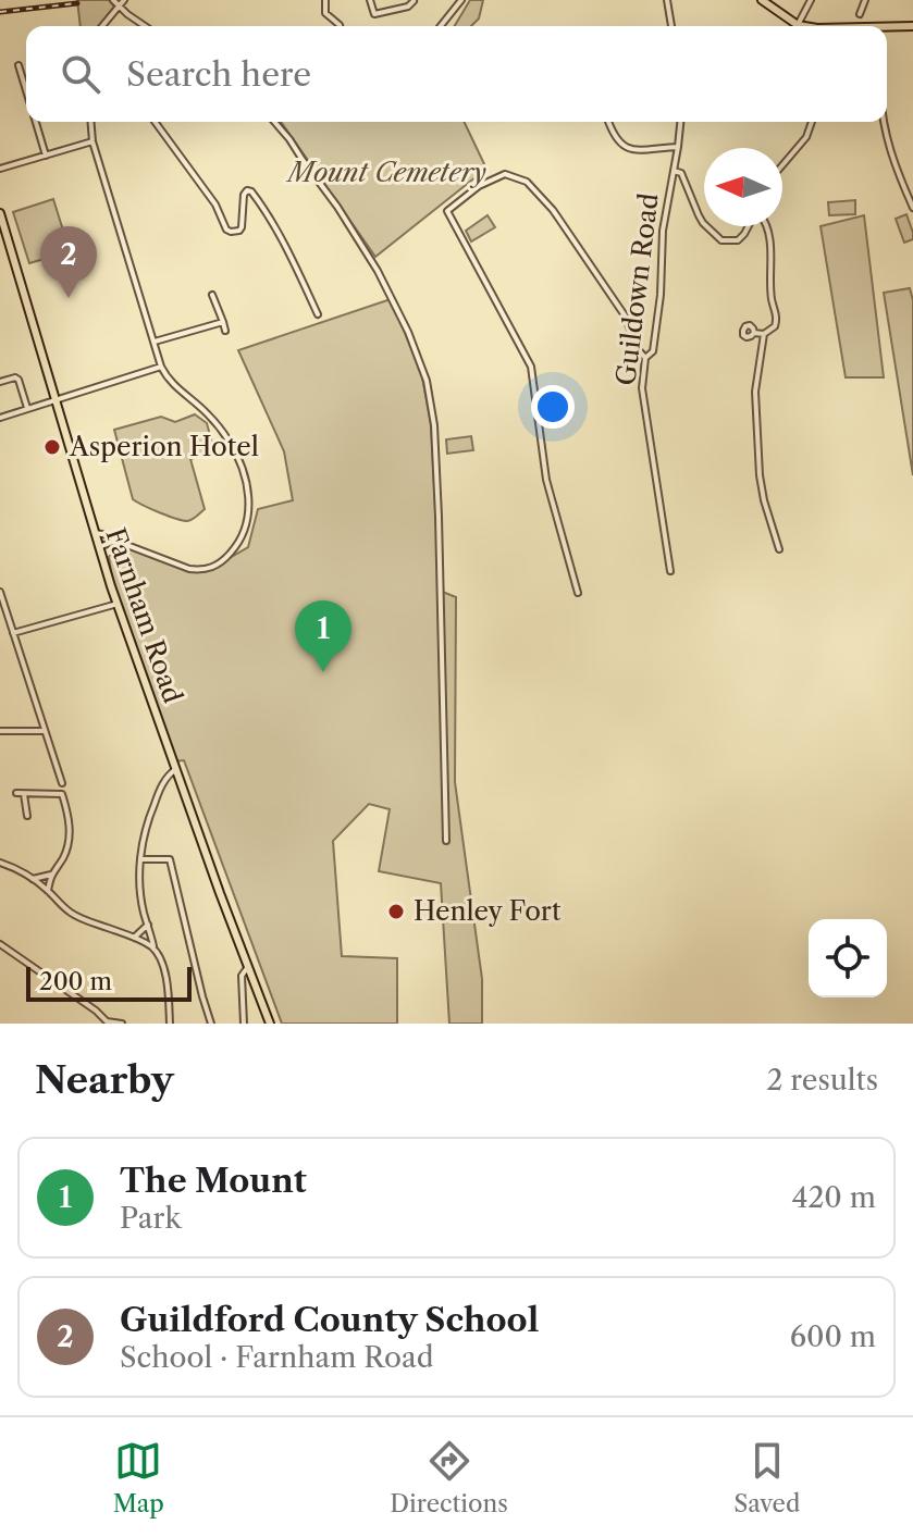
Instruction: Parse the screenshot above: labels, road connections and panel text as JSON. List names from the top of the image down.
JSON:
{
  "streets": {
    "main road": ["Farnham Road"],
    "street": ["Guildown Road"]
  },
  "parks": ["Mount Cemetery"],
  "places": ["Asperion Hotel", "Henley Fort"],
  "scale_bar": "200 m",
  "north": "left",
  "page": {
    "search": "Search here",
    "pins": ["2", "1"],
    "scale": "200 m",
    "heading": ["Nearby", "2 results"],
    "list": [
      {
        "mark": "1",
        "name": "The Mount",
        "note": "Park",
        "value": "420 m"
      },
      {
        "mark": "2",
        "name": "Guildford County School",
        "note": "School · Farnham Road",
        "value": "600 m"
      }
    ],
    "nav": ["Map", "Directions", "Saved"]
  }
}
